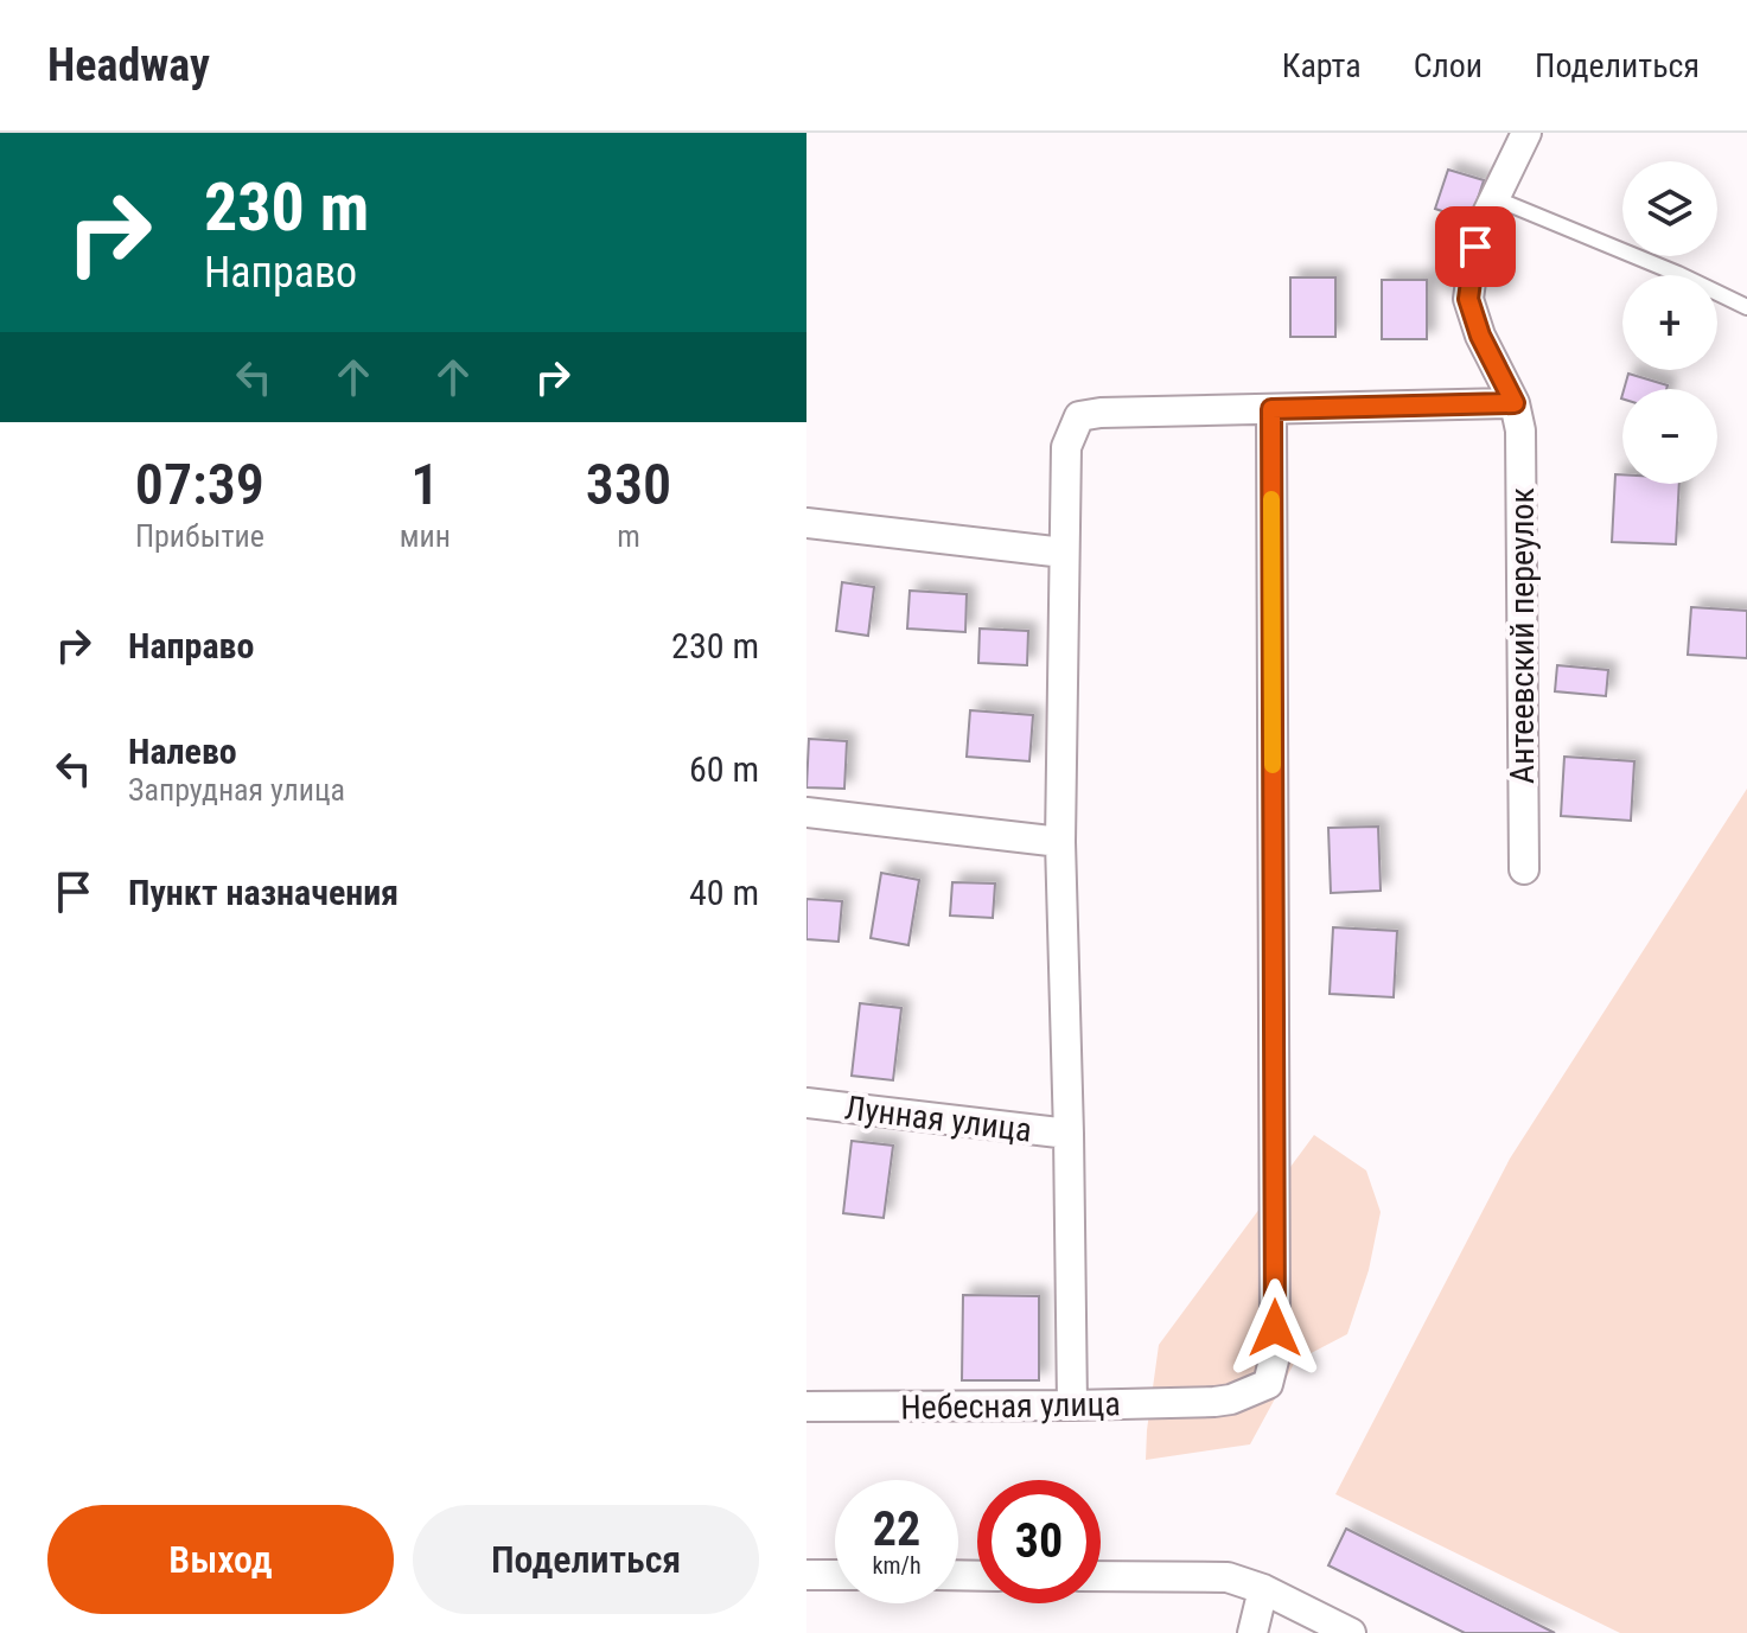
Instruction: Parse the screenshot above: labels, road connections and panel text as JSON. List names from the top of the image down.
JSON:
{
  "streets": {
    "street": ["Антеевский переулок", "Лунная улица", "Небесная улица"]
  },
  "page": {
    "header": "Headway",
    "nav": ["Карта", "Слои", "Поделиться"],
    "turn": ["230 m", "Направо"],
    "map_buttons": ["+", "−"],
    "eta": [
      "07:39",
      "Прибытие",
      "1",
      "мин",
      "330",
      "m"
    ],
    "list": [
      {
        "name": "Направо",
        "value": "230 m"
      },
      {
        "name": "Налево",
        "note": "Запрудная улица",
        "value": "60 m"
      },
      {
        "name": "Пункт назначения",
        "value": "40 m"
      }
    ],
    "speed": "22 km/h",
    "limit": "30",
    "buttons": ["Выход", "Поделиться"]
  }
}
